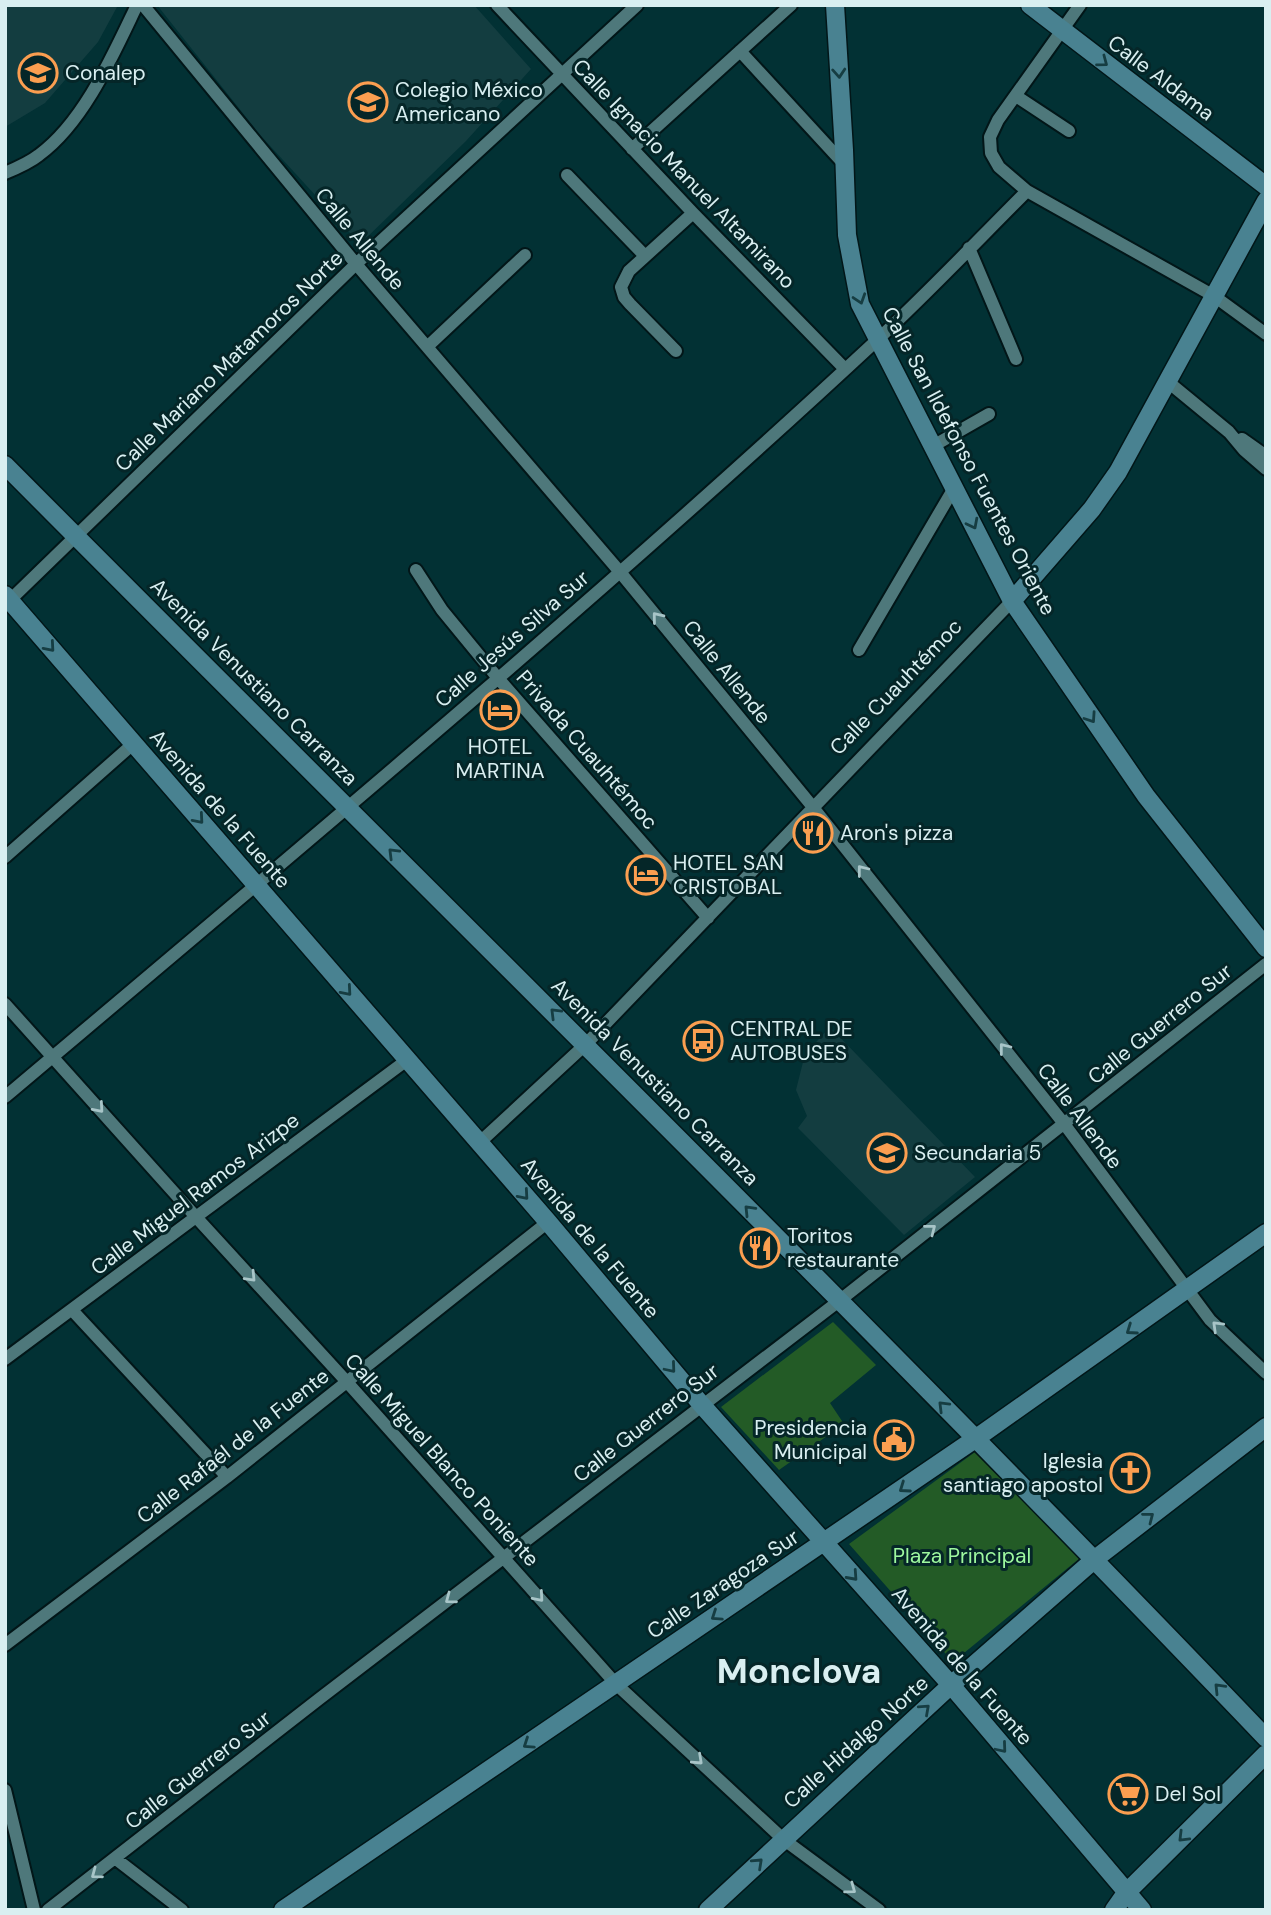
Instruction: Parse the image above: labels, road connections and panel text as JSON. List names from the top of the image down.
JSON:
{
  "streets": {
    "street": [
      "Calle Aldama",
      "Calle Ignacio Manuel Altamirano",
      "Calle Allende",
      "Calle Mariano Matamoros Norte",
      "Calle San Ildefonso Fuentes Oriente",
      "Calle Jesús Silva Sur",
      "Avenida Venustiano Carranza",
      "Calle Cuauhtémoc",
      "Privada Cuauhtémoc",
      "Avenida de la Fuente",
      "Calle Guerrero Sur",
      "Calle Miguel Ramos Arizpe",
      "Calle Rafaél de la Fuente",
      "Calle Miguel Blanco Poniente",
      "Calle Zaragoza Sur",
      "Calle Hidalgo Norte"
    ]
  },
  "crossings": [
    ["Calle Ignacio Manuel Altamirano", "Calle Mariano Matamoros Norte"],
    ["Calle Ignacio Manuel Altamirano", "Calle Jesús Silva Sur"],
    ["Calle Allende", "Calle Mariano Matamoros Norte"],
    ["Calle Allende", "Calle Jesús Silva Sur"],
    ["Calle Allende", "Calle Cuauhtémoc"],
    ["Calle Allende", "Calle Guerrero Sur"],
    ["Calle Allende", "Calle Zaragoza Sur"],
    ["Calle Mariano Matamoros Norte", "Avenida Venustiano Carranza"],
    ["Calle Mariano Matamoros Norte", "Avenida de la Fuente"],
    ["Calle San Ildefonso Fuentes Oriente", "Calle Jesús Silva Sur"],
    ["Calle San Ildefonso Fuentes Oriente", "Calle Cuauhtémoc"],
    ["Calle Jesús Silva Sur", "Avenida Venustiano Carranza"],
    ["Calle Jesús Silva Sur", "Privada Cuauhtémoc"],
    ["Calle Jesús Silva Sur", "Avenida de la Fuente"],
    ["Calle Jesús Silva Sur", "Calle Miguel Blanco Poniente"],
    ["Avenida Venustiano Carranza", "Calle Cuauhtémoc"],
    ["Avenida Venustiano Carranza", "Calle Guerrero Sur"],
    ["Avenida Venustiano Carranza", "Calle Zaragoza Sur"],
    ["Avenida Venustiano Carranza", "Calle Hidalgo Norte"],
    ["Calle Cuauhtémoc", "Privada Cuauhtémoc"],
    ["Calle Cuauhtémoc", "Avenida de la Fuente"],
    ["Avenida de la Fuente", "Calle Guerrero Sur"],
    ["Avenida de la Fuente", "Calle Miguel Ramos Arizpe"],
    ["Avenida de la Fuente", "Calle Rafaél de la Fuente"],
    ["Avenida de la Fuente", "Calle Zaragoza Sur"],
    ["Avenida de la Fuente", "Calle Hidalgo Norte"],
    ["Calle Guerrero Sur", "Calle Miguel Blanco Poniente"],
    ["Calle Miguel Ramos Arizpe", "Calle Miguel Blanco Poniente"],
    ["Calle Rafaél de la Fuente", "Calle Miguel Blanco Poniente"],
    ["Calle Miguel Blanco Poniente", "Calle Zaragoza Sur"],
    ["Calle Miguel Blanco Poniente", "Calle Hidalgo Norte"]
  ],
  "one_way": [
    "Calle Allende",
    "Calle San Ildefonso Fuentes Oriente",
    "Avenida Venustiano Carranza",
    "Avenida de la Fuente",
    "Calle Miguel Blanco Poniente",
    "Calle Zaragoza Sur",
    "Calle Hidalgo Norte"
  ],
  "districts": ["Monclova"],
  "parks": ["Plaza Principal"],
  "places": {
    "school or university": ["Conalep", "Colegio México Americano", "Secundaria 5"],
    "hotel": ["HOTEL MARTINA", "HOTEL SAN CRISTOBAL"],
    "restaurant": ["Aron's pizza", "Toritos restaurante"],
    "bus stop": ["CENTRAL DE AUTOBUSES"],
    "public building": ["Presidencia Municipal"],
    "church": ["Iglesia santiago apostol"],
    "supermarket": ["Del Sol"]
  }
}
